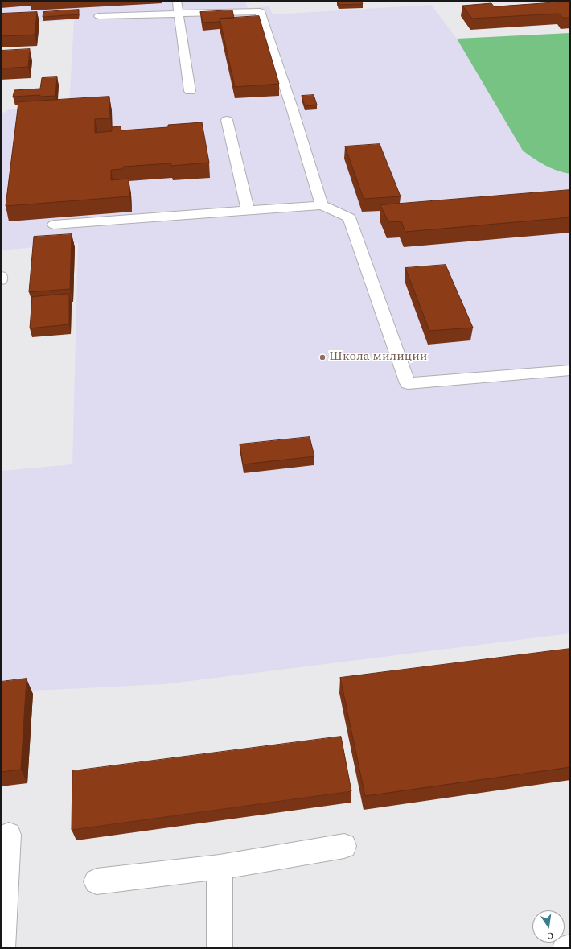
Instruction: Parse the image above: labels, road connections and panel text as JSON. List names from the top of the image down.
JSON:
{
  "places": ["Школа милиции"],
  "north": "bottom"
}
